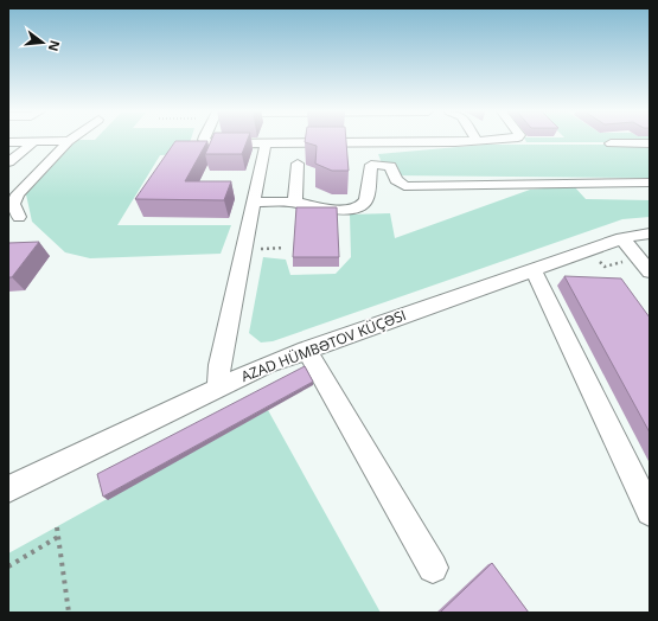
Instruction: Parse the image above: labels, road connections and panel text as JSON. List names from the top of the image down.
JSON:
{
  "streets": {
    "street": ["AZAD HÜMBƏTOV KÜÇƏSI"]
  },
  "north": "right"
}
